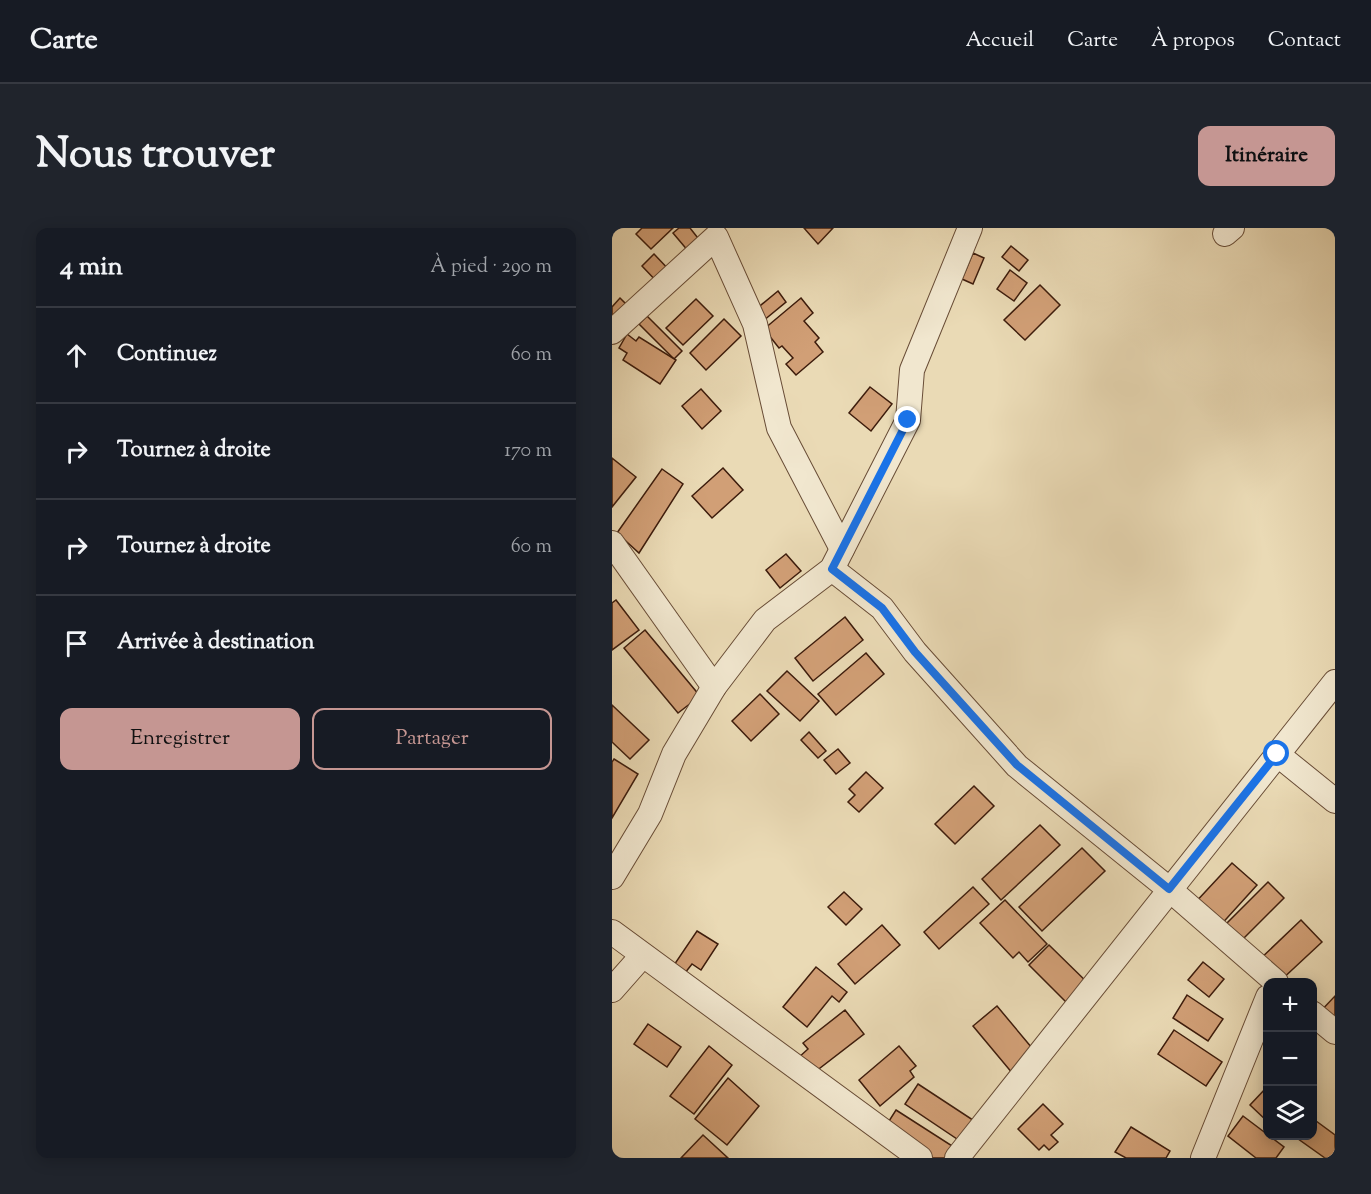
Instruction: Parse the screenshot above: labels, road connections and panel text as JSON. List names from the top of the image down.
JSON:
{
  "page": {
    "header": "Carte",
    "nav": [
      "Accueil",
      "Carte",
      "À propos",
      "Contact"
    ],
    "title": "Nous trouver",
    "buttons": [
      "Itinéraire",
      ["Enregistrer", "Partager"]
    ],
    "heading": ["4 min", "À pied · 290 m"],
    "list": [
      ["Continuez", "60 m"],
      ["Tournez à droite", "170 m"],
      ["Tournez à droite", "60 m"],
      "Arrivée à destination"
    ],
    "map_buttons": ["+", "−"]
  }
}
